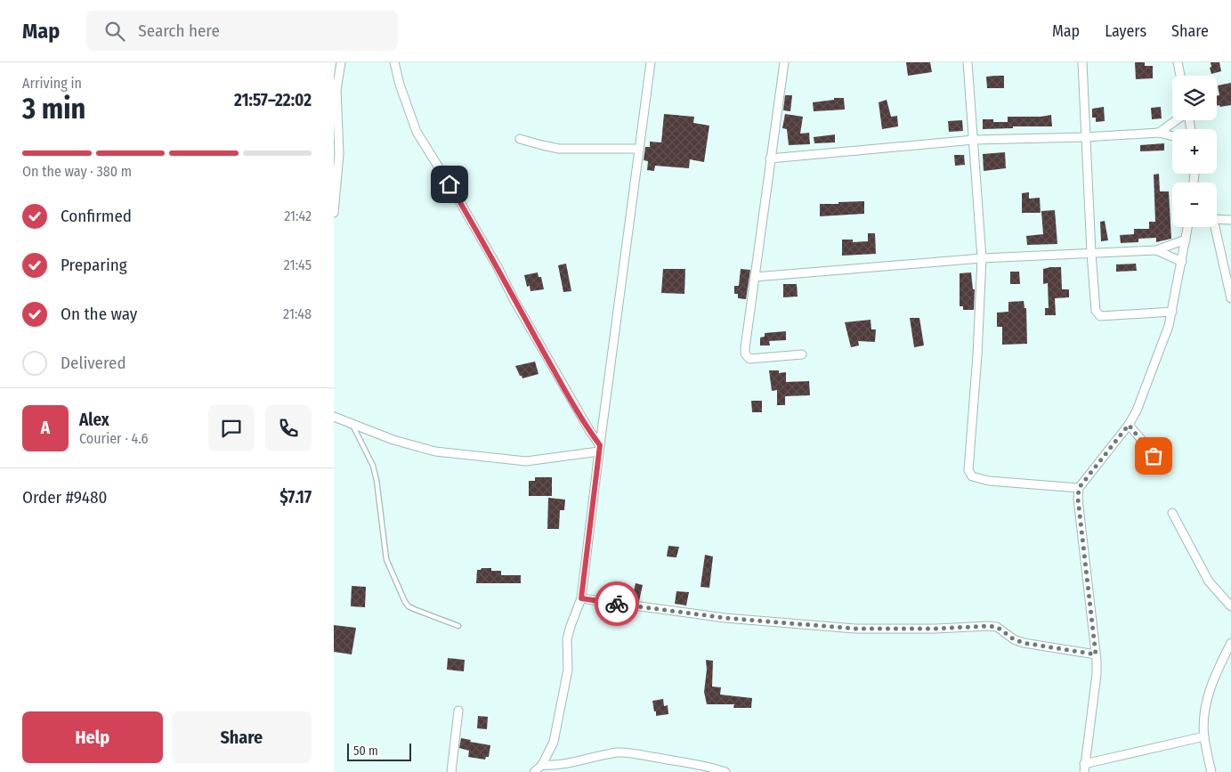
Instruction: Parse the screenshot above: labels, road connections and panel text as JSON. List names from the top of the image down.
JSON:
{
  "scale_bar": "50 m",
  "page": {
    "header": "Map",
    "search": "Search here",
    "nav": ["Map", "Layers", "Share"],
    "heading": ["3 min", "Arriving in", "21:57–22:02"],
    "panel": [
      "Alex",
      "Courier · 4.6",
      "Order #9480",
      "$7.17"
    ],
    "map_buttons": ["+", "−"],
    "bar": "On the way · 380 m",
    "list": [
      ["Confirmed", "21:42"],
      ["Preparing", "21:45"],
      ["On the way", "21:48"],
      "Delivered"
    ],
    "round": "A",
    "buttons": ["Help", "Share"],
    "scale": "50 m"
  }
}
